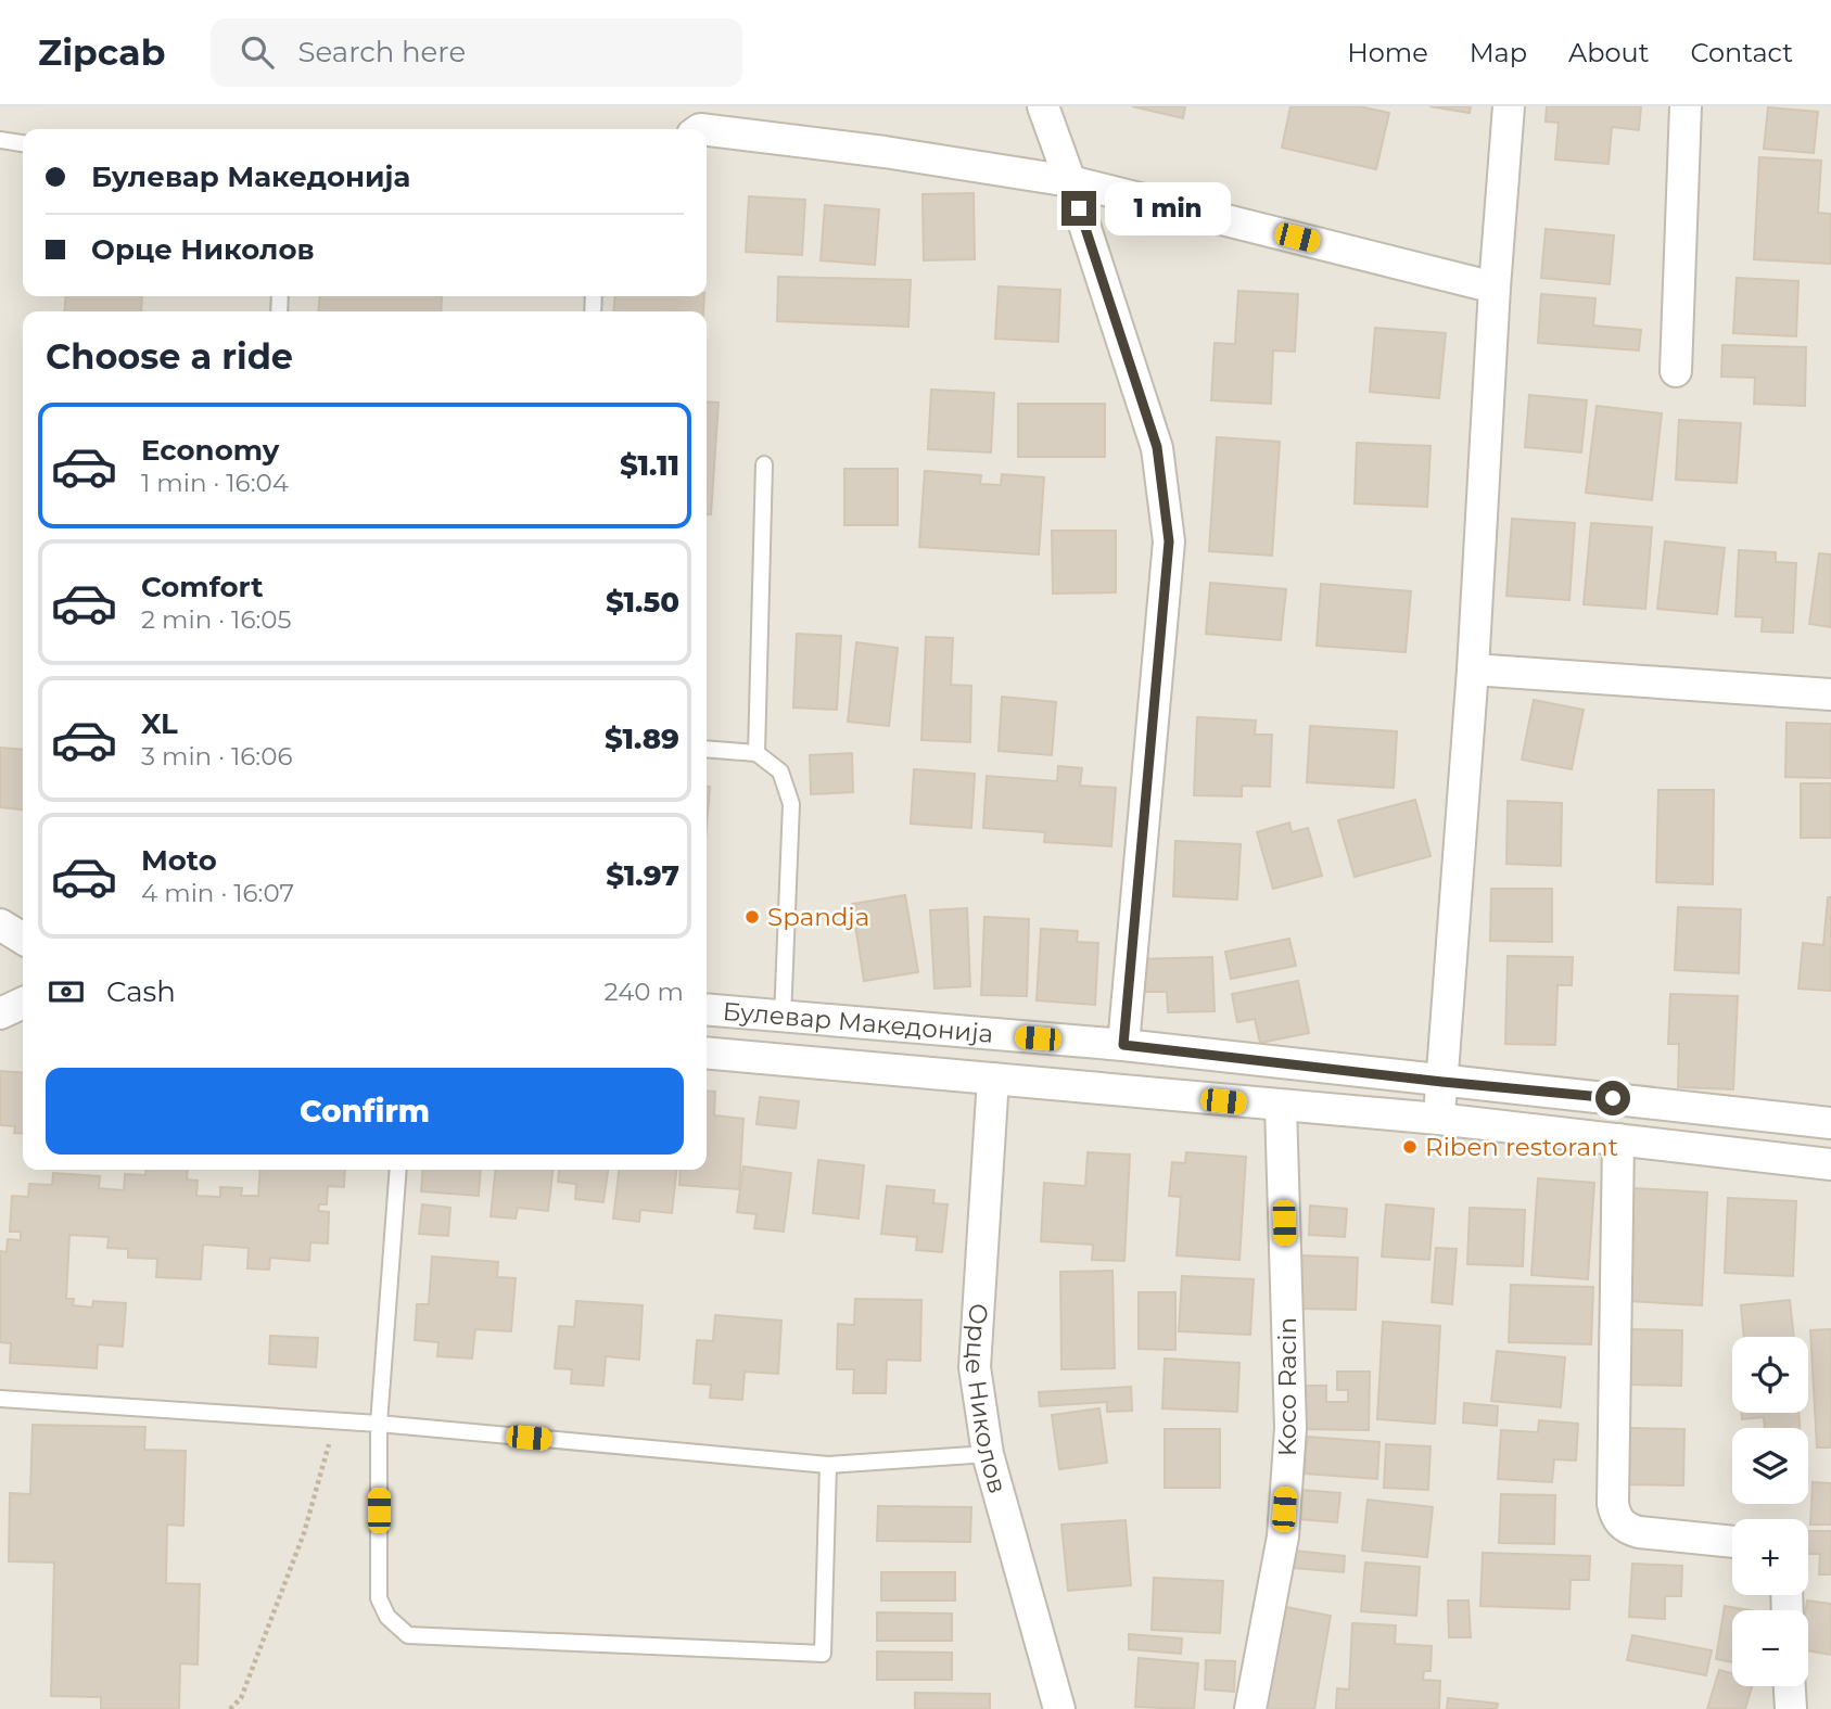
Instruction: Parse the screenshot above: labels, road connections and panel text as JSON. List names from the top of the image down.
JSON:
{
  "streets": {
    "street": ["Булевар Македонија", "Koco Racin", "Орце Николов"]
  },
  "crossings": [
    ["Булевар Македонија", "Koco Racin"],
    ["Булевар Македонија", "Орце Николов"]
  ],
  "places": ["Spandja", "Riben restorant"],
  "page": {
    "header": "Zipcab",
    "search": "Search here",
    "nav": [
      "Home",
      "Map",
      "About",
      "Contact"
    ],
    "banner": ["Булевар Македонија", "Орце Николов"],
    "bubble": "1 min",
    "heading": "Choose a ride",
    "list": [
      {
        "name": "Economy",
        "note": "1 min · 16:04",
        "value": "$1.11"
      },
      {
        "name": "Comfort",
        "note": "2 min · 16:05",
        "value": "$1.50"
      },
      {
        "name": "XL",
        "note": "3 min · 16:06",
        "value": "$1.89"
      },
      {
        "name": "Moto",
        "note": "4 min · 16:07",
        "value": "$1.97"
      }
    ],
    "pay": ["Cash", "240 m"],
    "buttons": "Confirm",
    "map_buttons": ["+", "−"]
  }
}
